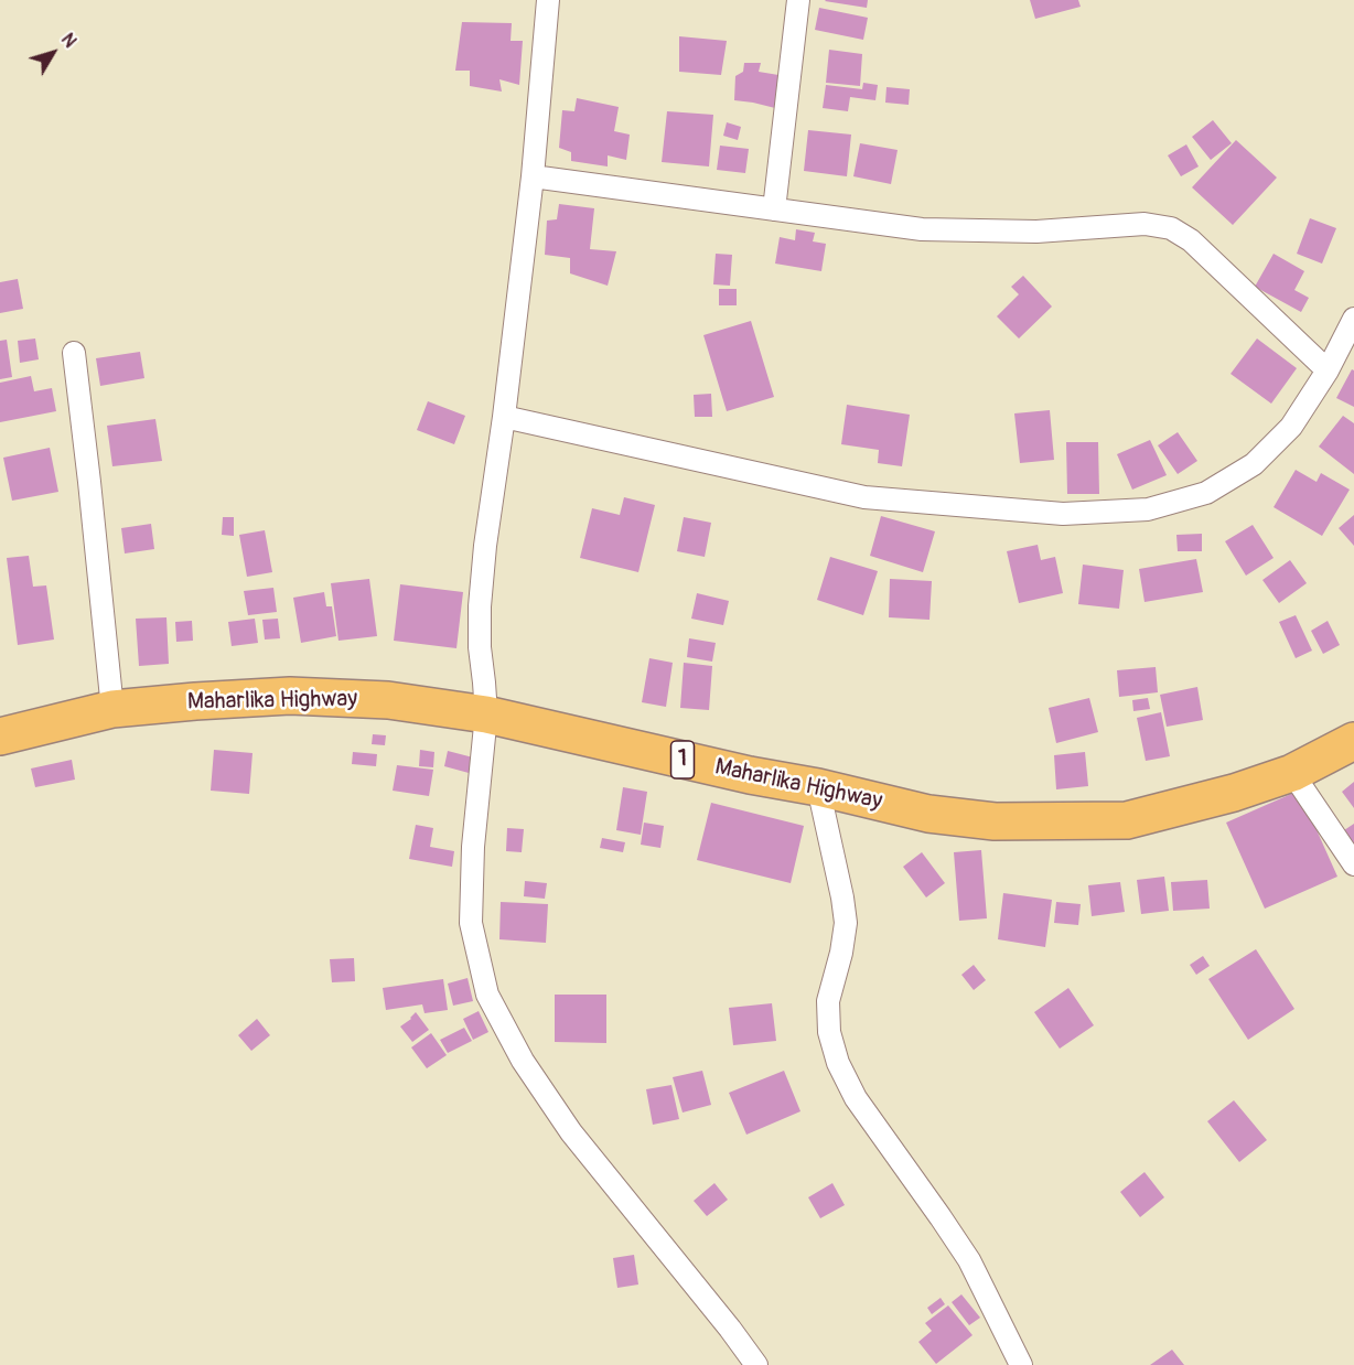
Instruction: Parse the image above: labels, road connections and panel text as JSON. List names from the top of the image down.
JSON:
{
  "streets": {
    "highway": ["Maharlika Highway", "1"]
  },
  "north": "top right"
}
